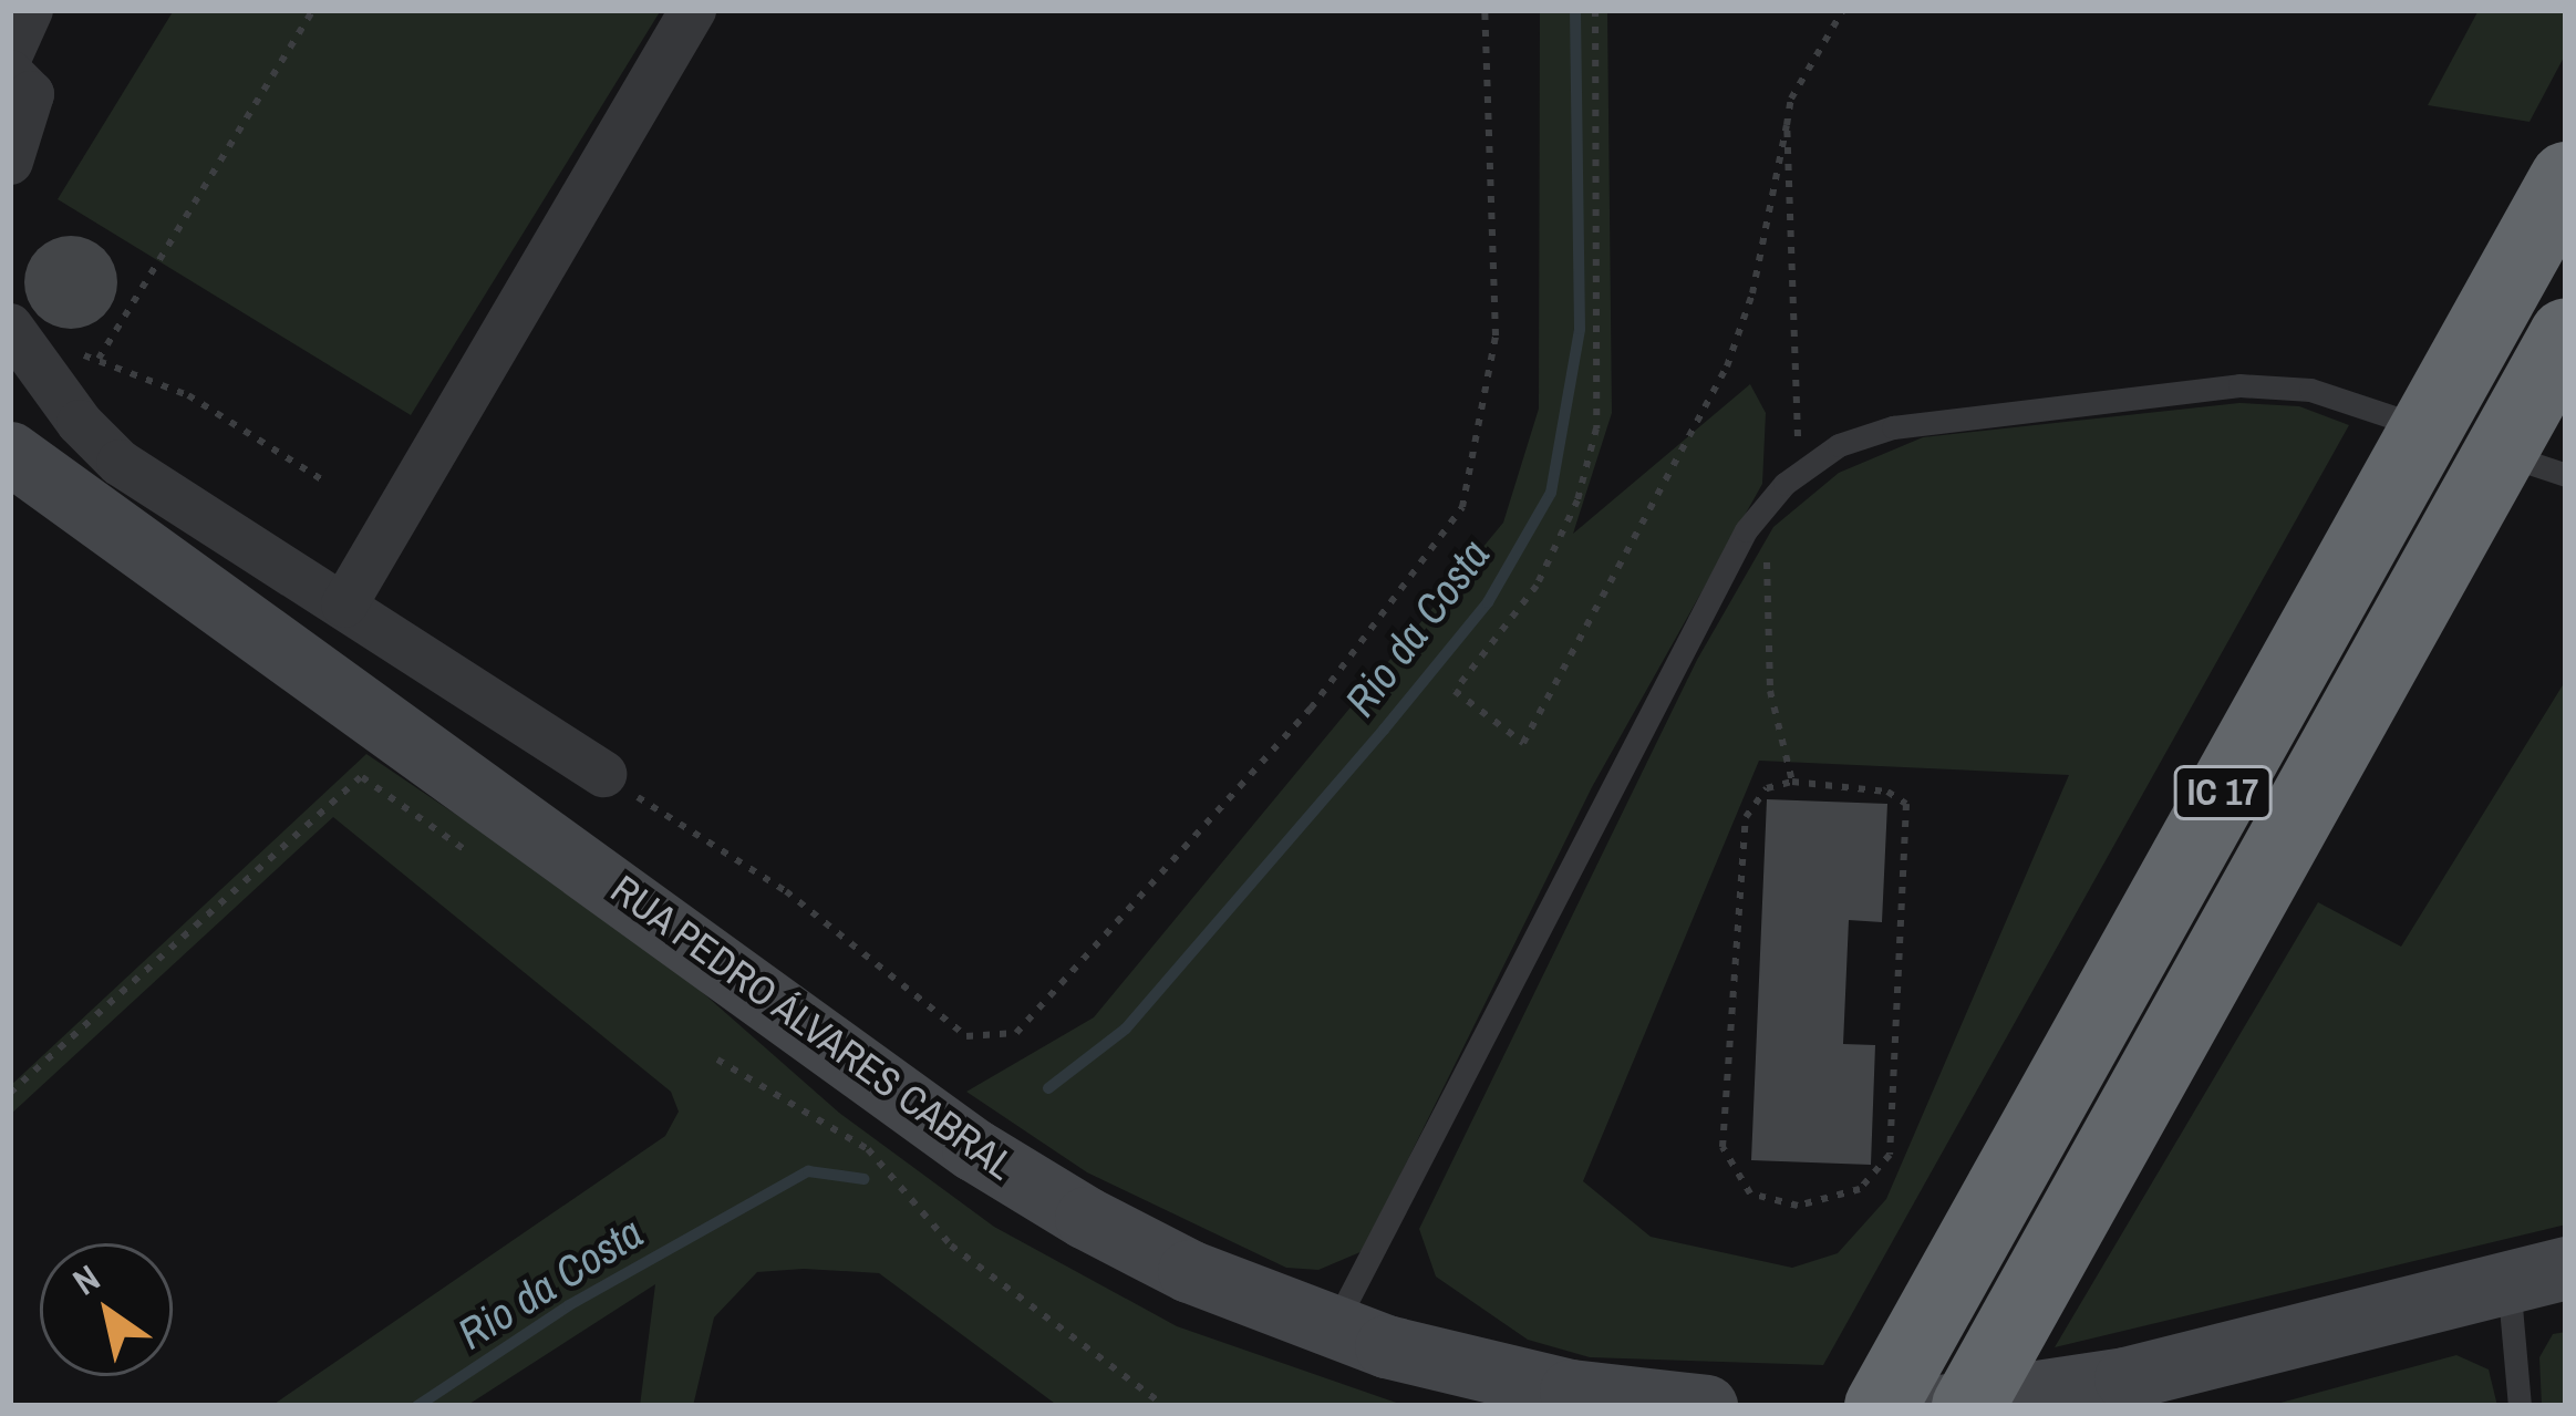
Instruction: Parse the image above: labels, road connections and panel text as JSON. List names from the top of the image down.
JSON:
{
  "streets": {
    "highway": ["IC 17"],
    "street": ["RUA PEDRO ÁLVARES CABRAL"]
  },
  "water": ["Rio da Costa"],
  "north": "top left"
}
